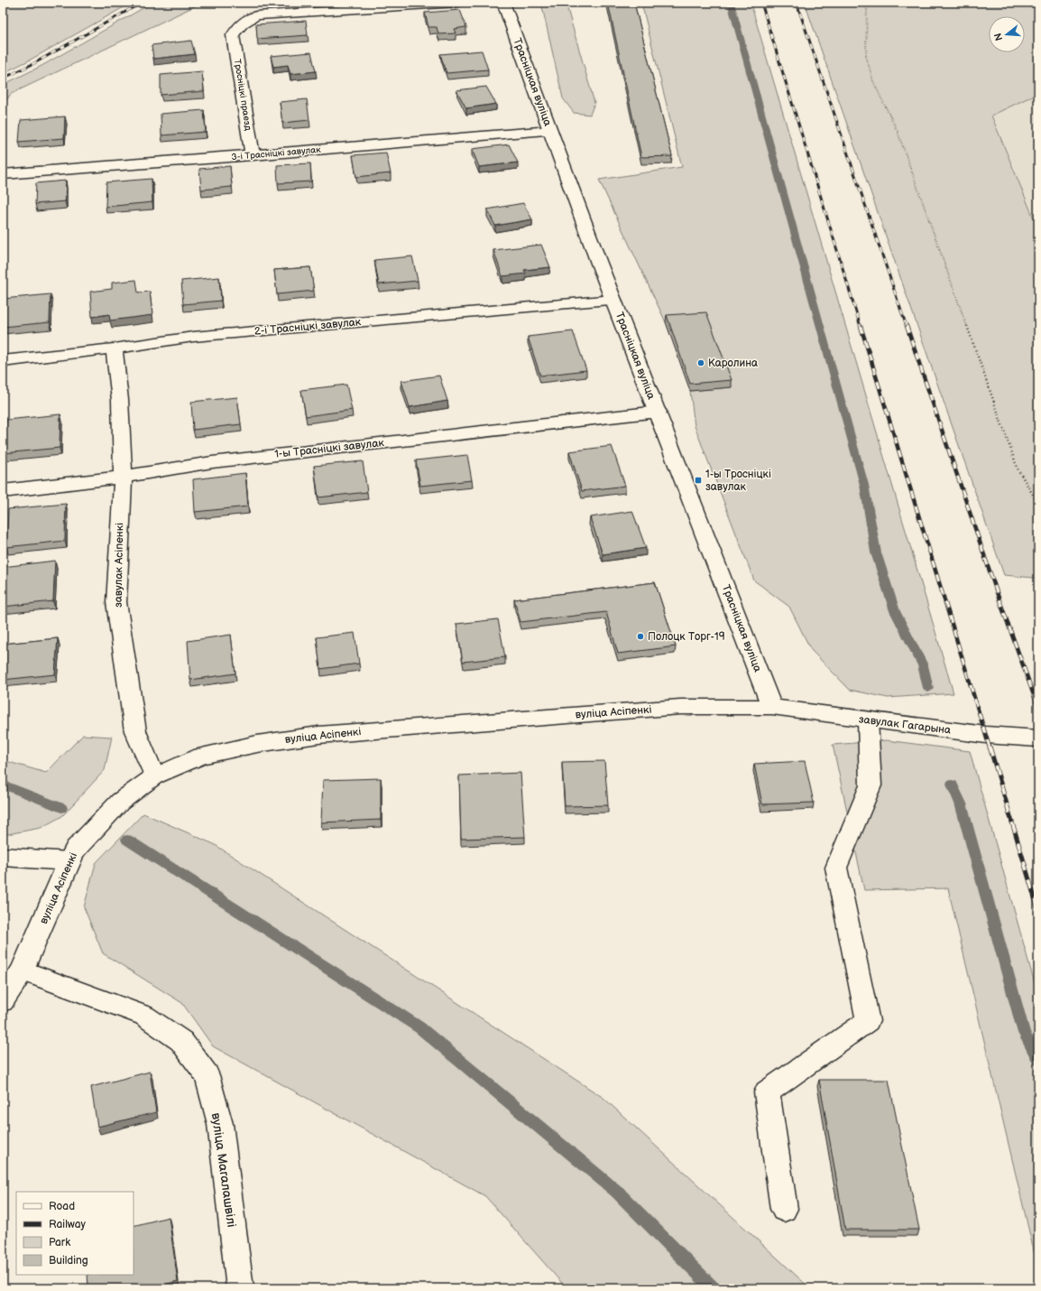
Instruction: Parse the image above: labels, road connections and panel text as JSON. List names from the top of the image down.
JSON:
{
  "streets": {
    "street": [
      "Трасніцкая вуліца",
      "Тросніцкі праезд",
      "3-і Трасніцкі завулак",
      "2-і Трасніцкі завулак",
      "1-ы Трасніцкі завулак",
      "завулак Асіпенкі",
      "вуліца Асіпенкі",
      "завулак Гагарына",
      "вуліца Магалашвілі"
    ]
  },
  "crossings": [
    ["Трасніцкая вуліца", "3-і Трасніцкі завулак"],
    ["Трасніцкая вуліца", "2-і Трасніцкі завулак"],
    ["Трасніцкая вуліца", "1-ы Трасніцкі завулак"],
    ["Трасніцкая вуліца", "вуліца Асіпенкі"],
    ["Трасніцкая вуліца", "завулак Гагарына"],
    ["Тросніцкі праезд", "3-і Трасніцкі завулак"],
    ["2-і Трасніцкі завулак", "завулак Асіпенкі"],
    ["1-ы Трасніцкі завулак", "завулак Асіпенкі"],
    ["завулак Асіпенкі", "вуліца Асіпенкі"],
    ["вуліца Асіпенкі", "завулак Гагарына"],
    ["вуліца Асіпенкі", "вуліца Магалашвілі"]
  ],
  "places": {
    "other": ["Каролина", "Полоцк Торг-19"],
    "transit": ["1-ы Тросніцкі завулак"]
  },
  "legend": [
    "Road",
    "Railway",
    "Park",
    "Building"
  ],
  "north": "left"
}
